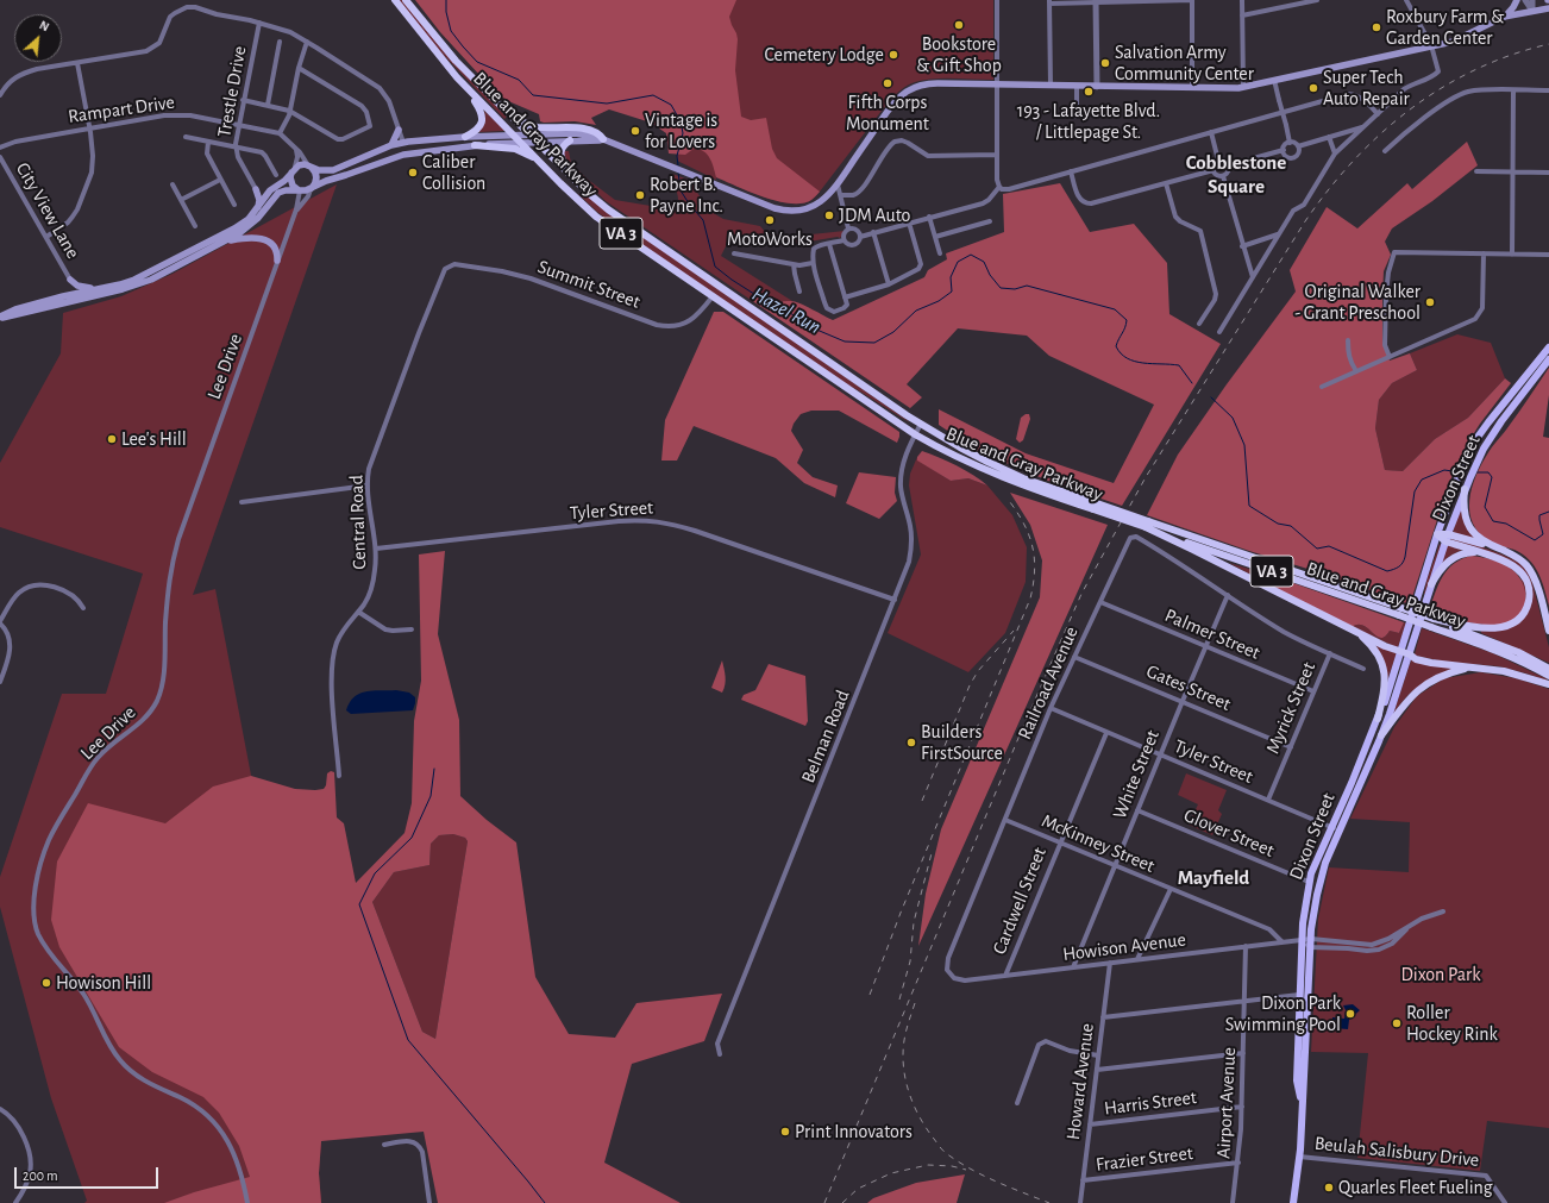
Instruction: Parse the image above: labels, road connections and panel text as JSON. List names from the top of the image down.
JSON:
{
  "streets": {
    "highway": ["Blue and Gray Parkway", "VA 3"],
    "main road": ["Dixon Street"],
    "street": [
      "Trestle Drive",
      "Rampart Drive",
      "City View Lane",
      "Summit Street",
      "Lee Drive",
      "Tyler Street",
      "Central Road",
      "Palmer Street",
      "Railroad Avenue",
      "Gates Street",
      "Myrick Street",
      "Belman Road",
      "White Street",
      "Glover Street",
      "McKinney Street",
      "Cardwell Street",
      "Howison Avenue",
      "Howard Avenue",
      "Harris Street",
      "Airport Avenue",
      "Beulah Salisbury Drive",
      "Frazier Street"
    ]
  },
  "crossings": [
    ["Trestle Drive", "Rampart Drive"],
    ["Blue and Gray Parkway", "Summit Street"],
    ["Blue and Gray Parkway", "Belman Road"],
    ["Summit Street", "Central Road"],
    ["Dixon Street", "Tyler Street"],
    ["Dixon Street", "Glover Street"],
    ["Dixon Street", "Howison Avenue"],
    ["Tyler Street", "Central Road"],
    ["Tyler Street", "Railroad Avenue"],
    ["Tyler Street", "Myrick Street"],
    ["Tyler Street", "Belman Road"],
    ["Tyler Street", "White Street"],
    ["Tyler Street", "Cardwell Street"],
    ["Palmer Street", "Railroad Avenue"],
    ["Palmer Street", "Myrick Street"],
    ["Palmer Street", "White Street"],
    ["Railroad Avenue", "Gates Street"],
    ["Railroad Avenue", "White Street"],
    ["Railroad Avenue", "McKinney Street"],
    ["Railroad Avenue", "Howison Avenue"],
    ["Gates Street", "Myrick Street"],
    ["Gates Street", "White Street"],
    ["White Street", "Glover Street"],
    ["White Street", "McKinney Street"],
    ["White Street", "Howison Avenue"],
    ["McKinney Street", "Cardwell Street"],
    ["McKinney Street", "Howison Avenue"],
    ["Cardwell Street", "Howison Avenue"],
    ["Howison Avenue", "Howard Avenue"],
    ["Howison Avenue", "Airport Avenue"],
    ["Howard Avenue", "Harris Street"],
    ["Howard Avenue", "Frazier Street"],
    ["Harris Street", "Airport Avenue"],
    ["Airport Avenue", "Frazier Street"]
  ],
  "districts": ["Cobblestone Square", "Mayfield"],
  "water": ["Hazel Run"],
  "parks": ["Dixon Park"],
  "places": [
    "Bookstore & Gift Shop",
    "Roxbury Farm & Garden Center",
    "Cemetery Lodge",
    "Salvation Army Community Center",
    "Fifth Corps Monument",
    "Super Tech Auto Repair",
    "193 - Lafayette Blvd. / Littlepage St.",
    "Vintage is for Lovers",
    "Caliber Collision",
    "Robert B. Payne Inc.",
    "JDM Auto",
    "MotoWorks",
    "Original Walker - Grant Preschool",
    "Lee's Hill",
    "Builders FirstSource",
    "Howison Hill",
    "Dixon Park Swimming Pool",
    "Roller Hockey Rink",
    "Print Innovators",
    "Quarles Fleet Fueling"
  ],
  "scale_bar": "200 m",
  "north": "top right"
}
